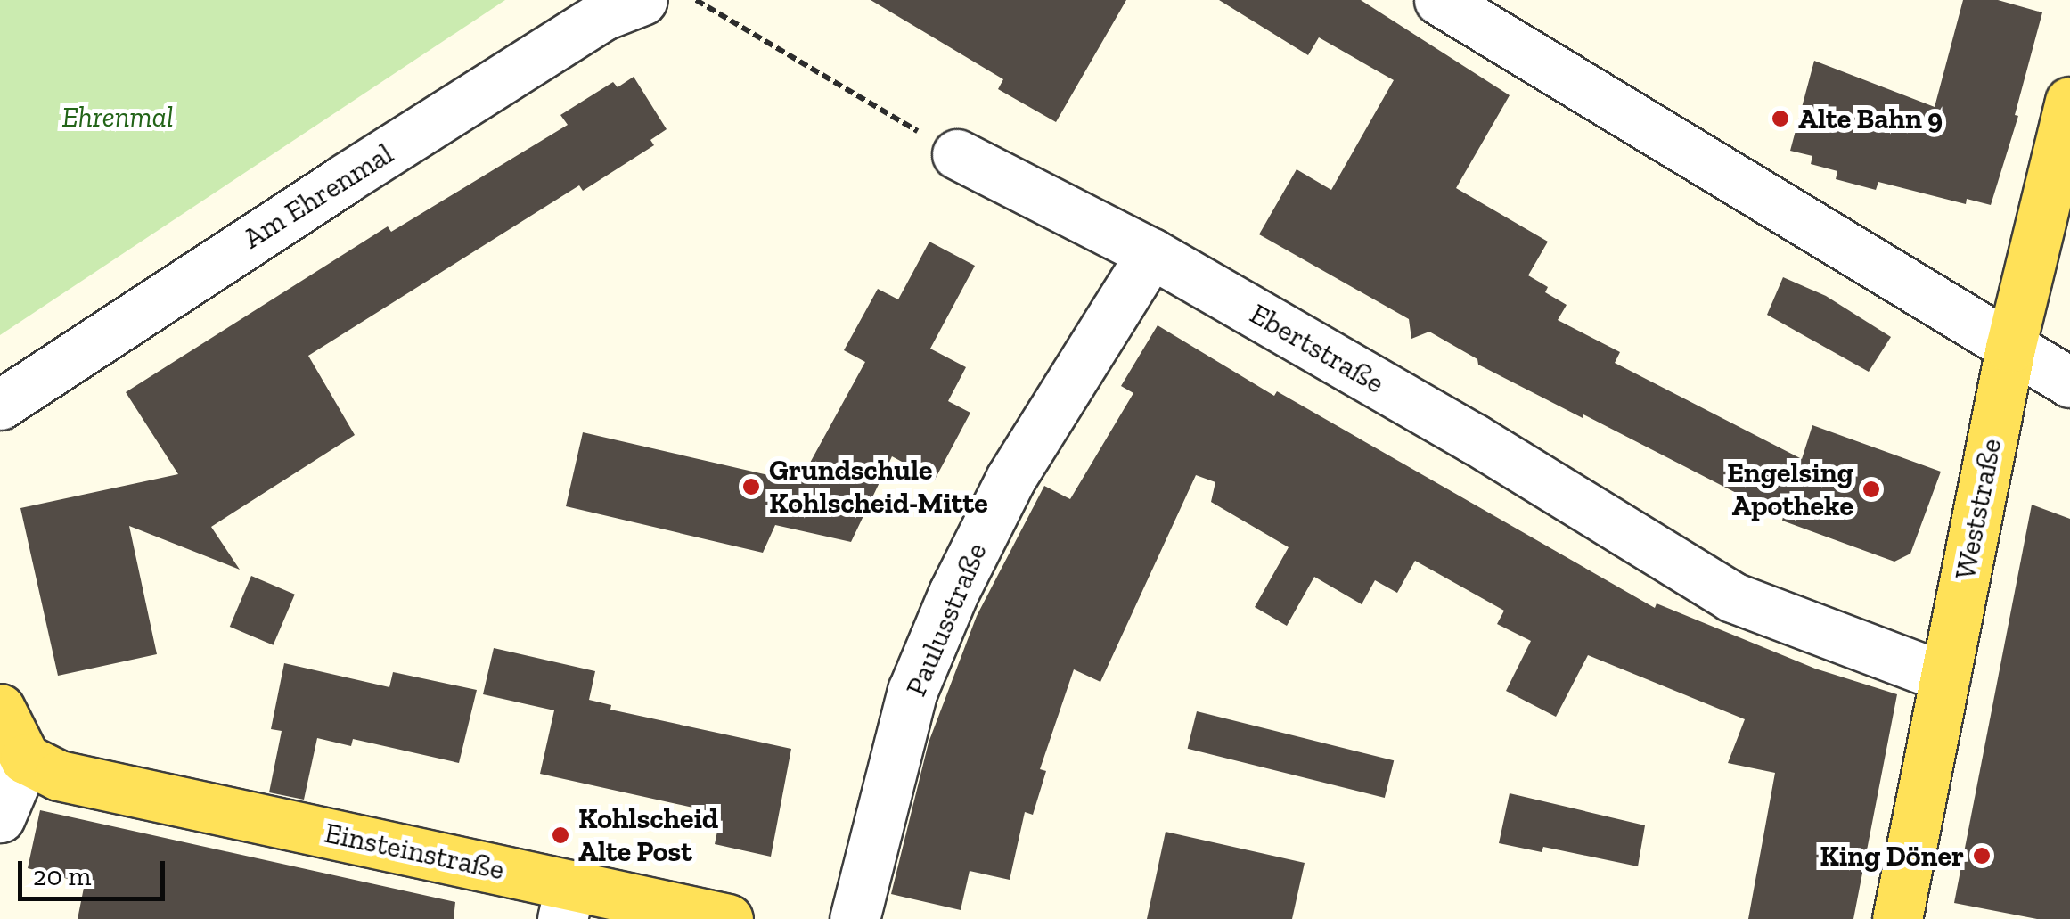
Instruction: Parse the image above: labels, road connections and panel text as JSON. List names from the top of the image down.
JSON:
{
  "streets": {
    "main road": ["Weststraße", "Einsteinstraße"],
    "street": ["Am Ehrenmal", "Ebertstraße", "Paulusstraße"]
  },
  "crossings": [
    ["Ebertstraße", "Weststraße"],
    ["Ebertstraße", "Paulusstraße"]
  ],
  "parks": ["Ehrenmal"],
  "places": [
    "Alte Bahn 9",
    "Grundschule Kohlscheid-Mitte",
    "Engelsing Apotheke",
    "Kohlscheid Alte Post",
    "King Döner"
  ],
  "scale_bar": "20 m"
}
